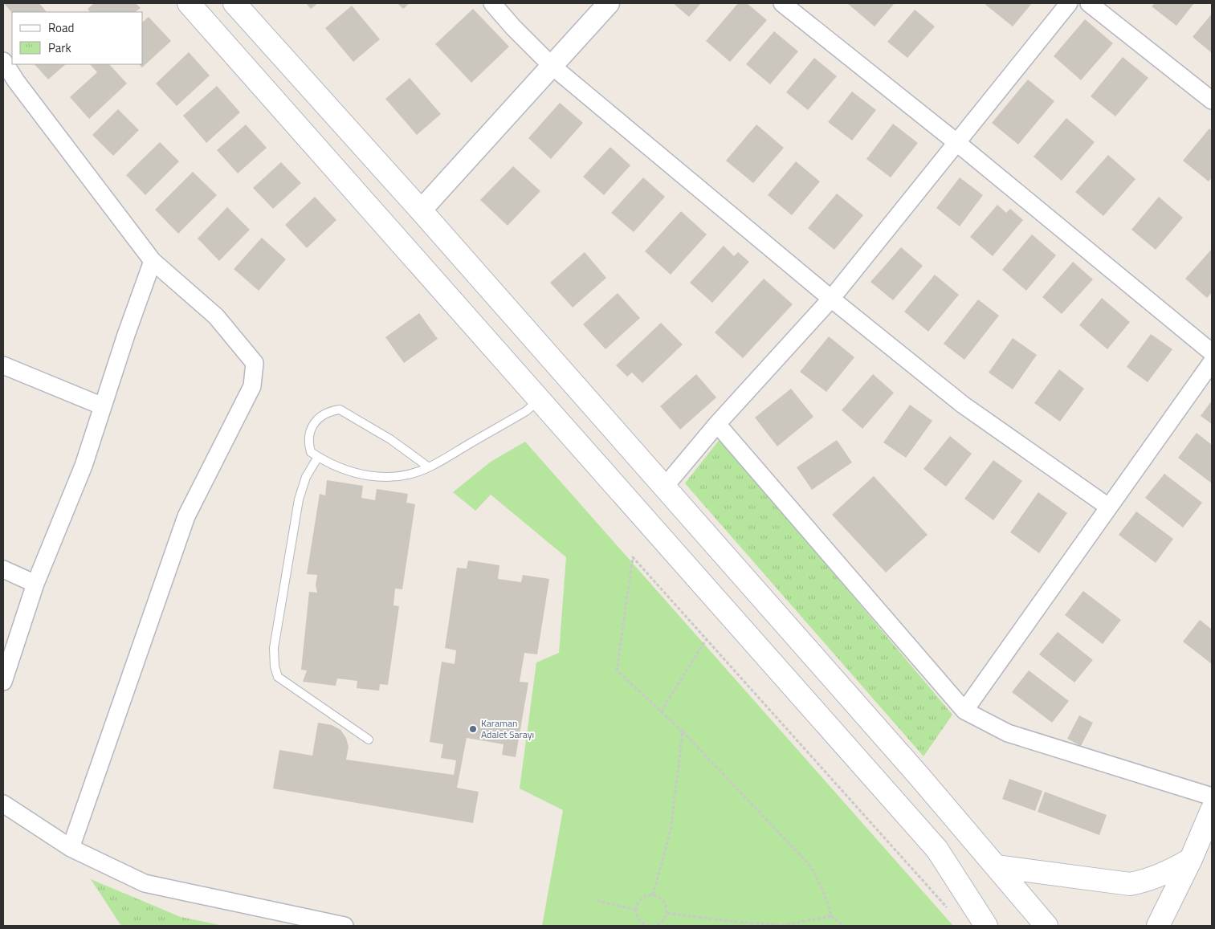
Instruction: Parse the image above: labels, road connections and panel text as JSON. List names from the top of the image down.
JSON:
{
  "places": ["Karaman Adalet Sarayı"],
  "legend": ["Road", "Park"]
}
